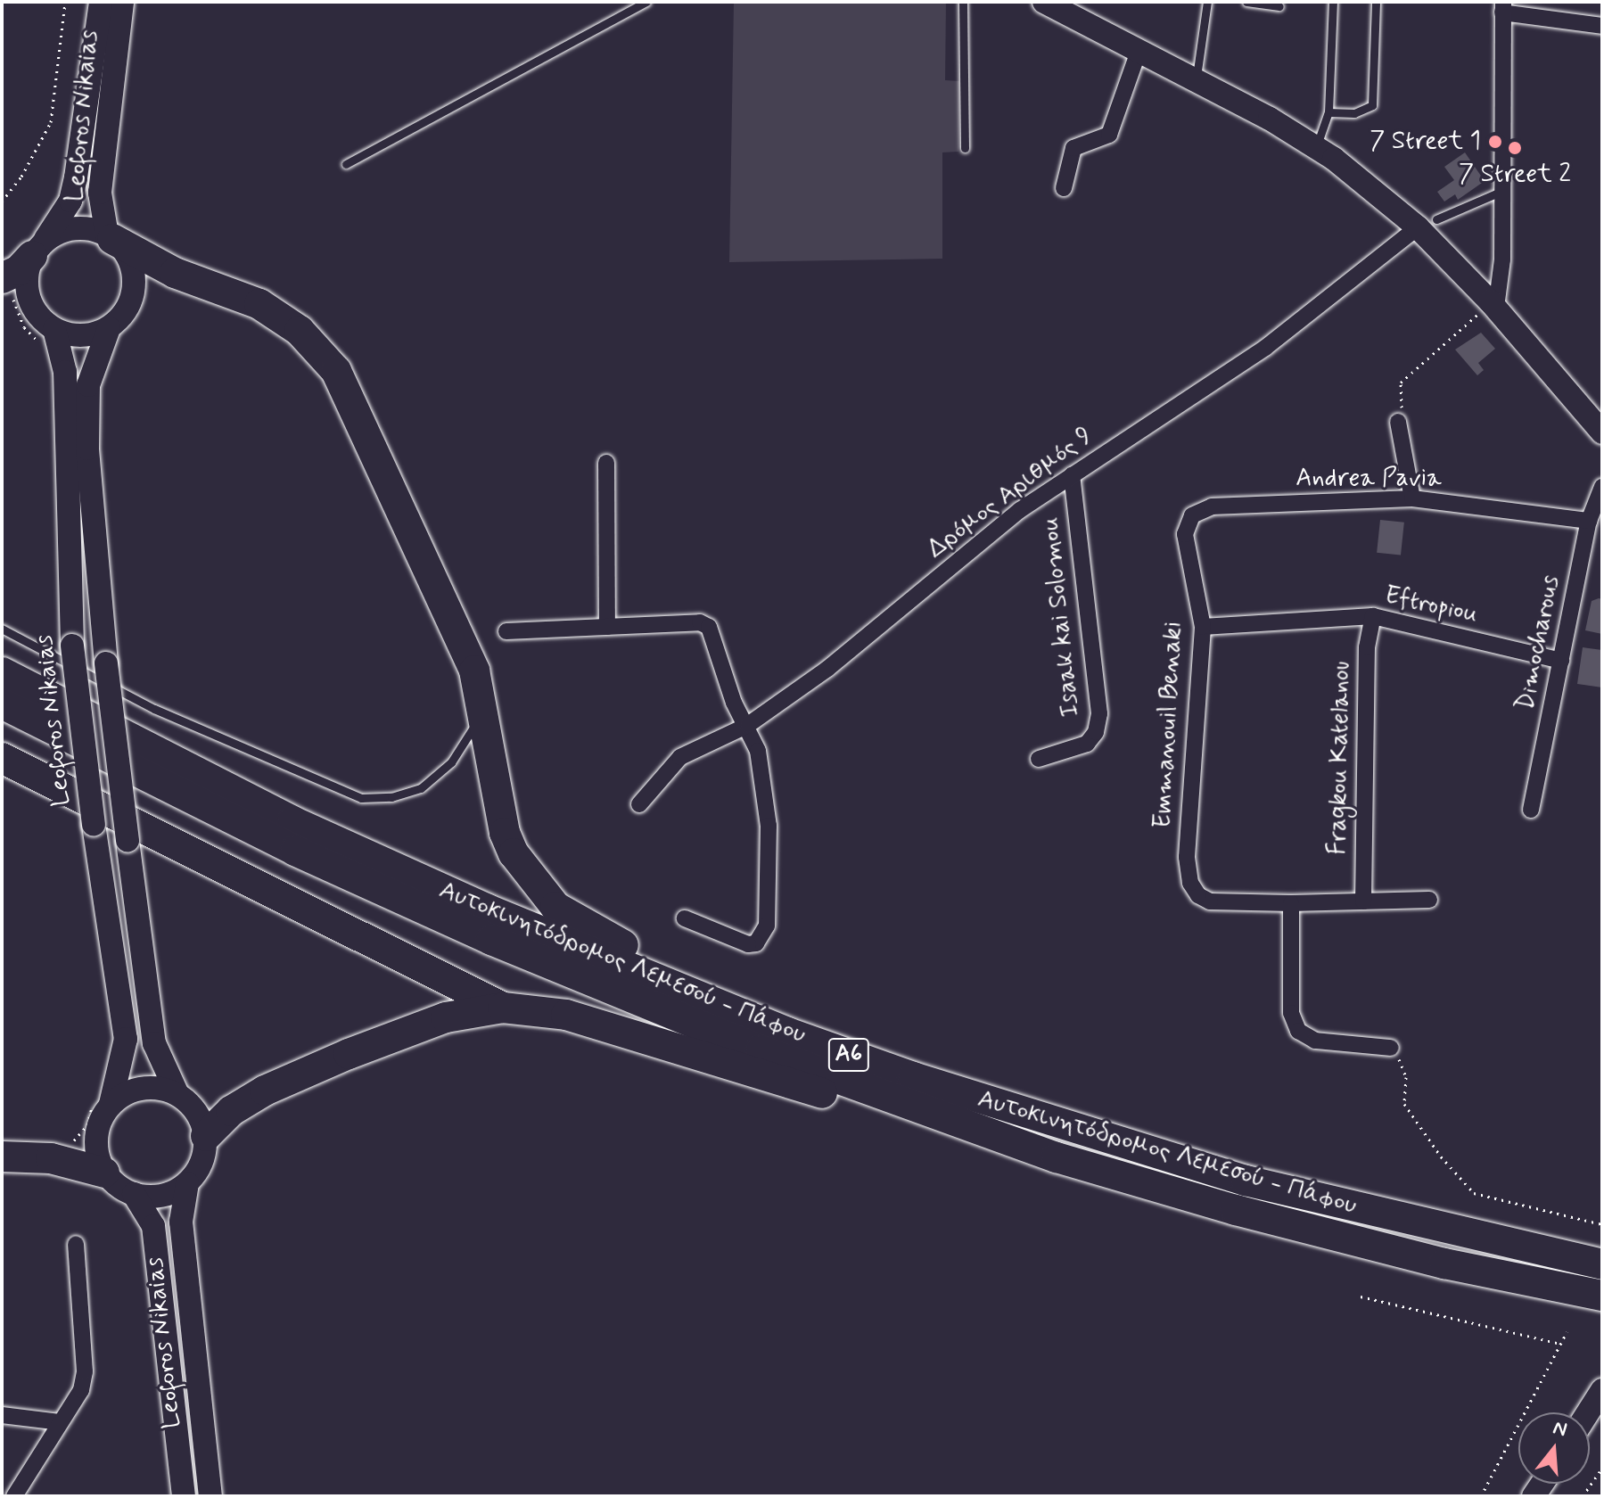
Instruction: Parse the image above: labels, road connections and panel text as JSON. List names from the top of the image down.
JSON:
{
  "streets": {
    "highway": ["Αυτοκινητόδρομος Λεμεσού - Πάφου", "A6"],
    "main road": ["Leoforos Nikaias"],
    "street": [
      "Andrea Pavia",
      "Δρόμος Αριθμός 9",
      "Eftropiou",
      "Isaak kai Solomou",
      "Dimocharous",
      "Emmanouil Benaki",
      "Fragkou Katelanou"
    ]
  },
  "crossings": [
    ["Andrea Pavia", "Dimocharous"],
    ["Andrea Pavia", "Emmanouil Benaki"],
    ["Δρόμος Αριθμός 9", "Isaak kai Solomou"],
    ["Eftropiou", "Dimocharous"],
    ["Eftropiou", "Emmanouil Benaki"],
    ["Eftropiou", "Fragkou Katelanou"]
  ],
  "places": ["7 Street 1", "7 Street 2"],
  "north": "top"
}
